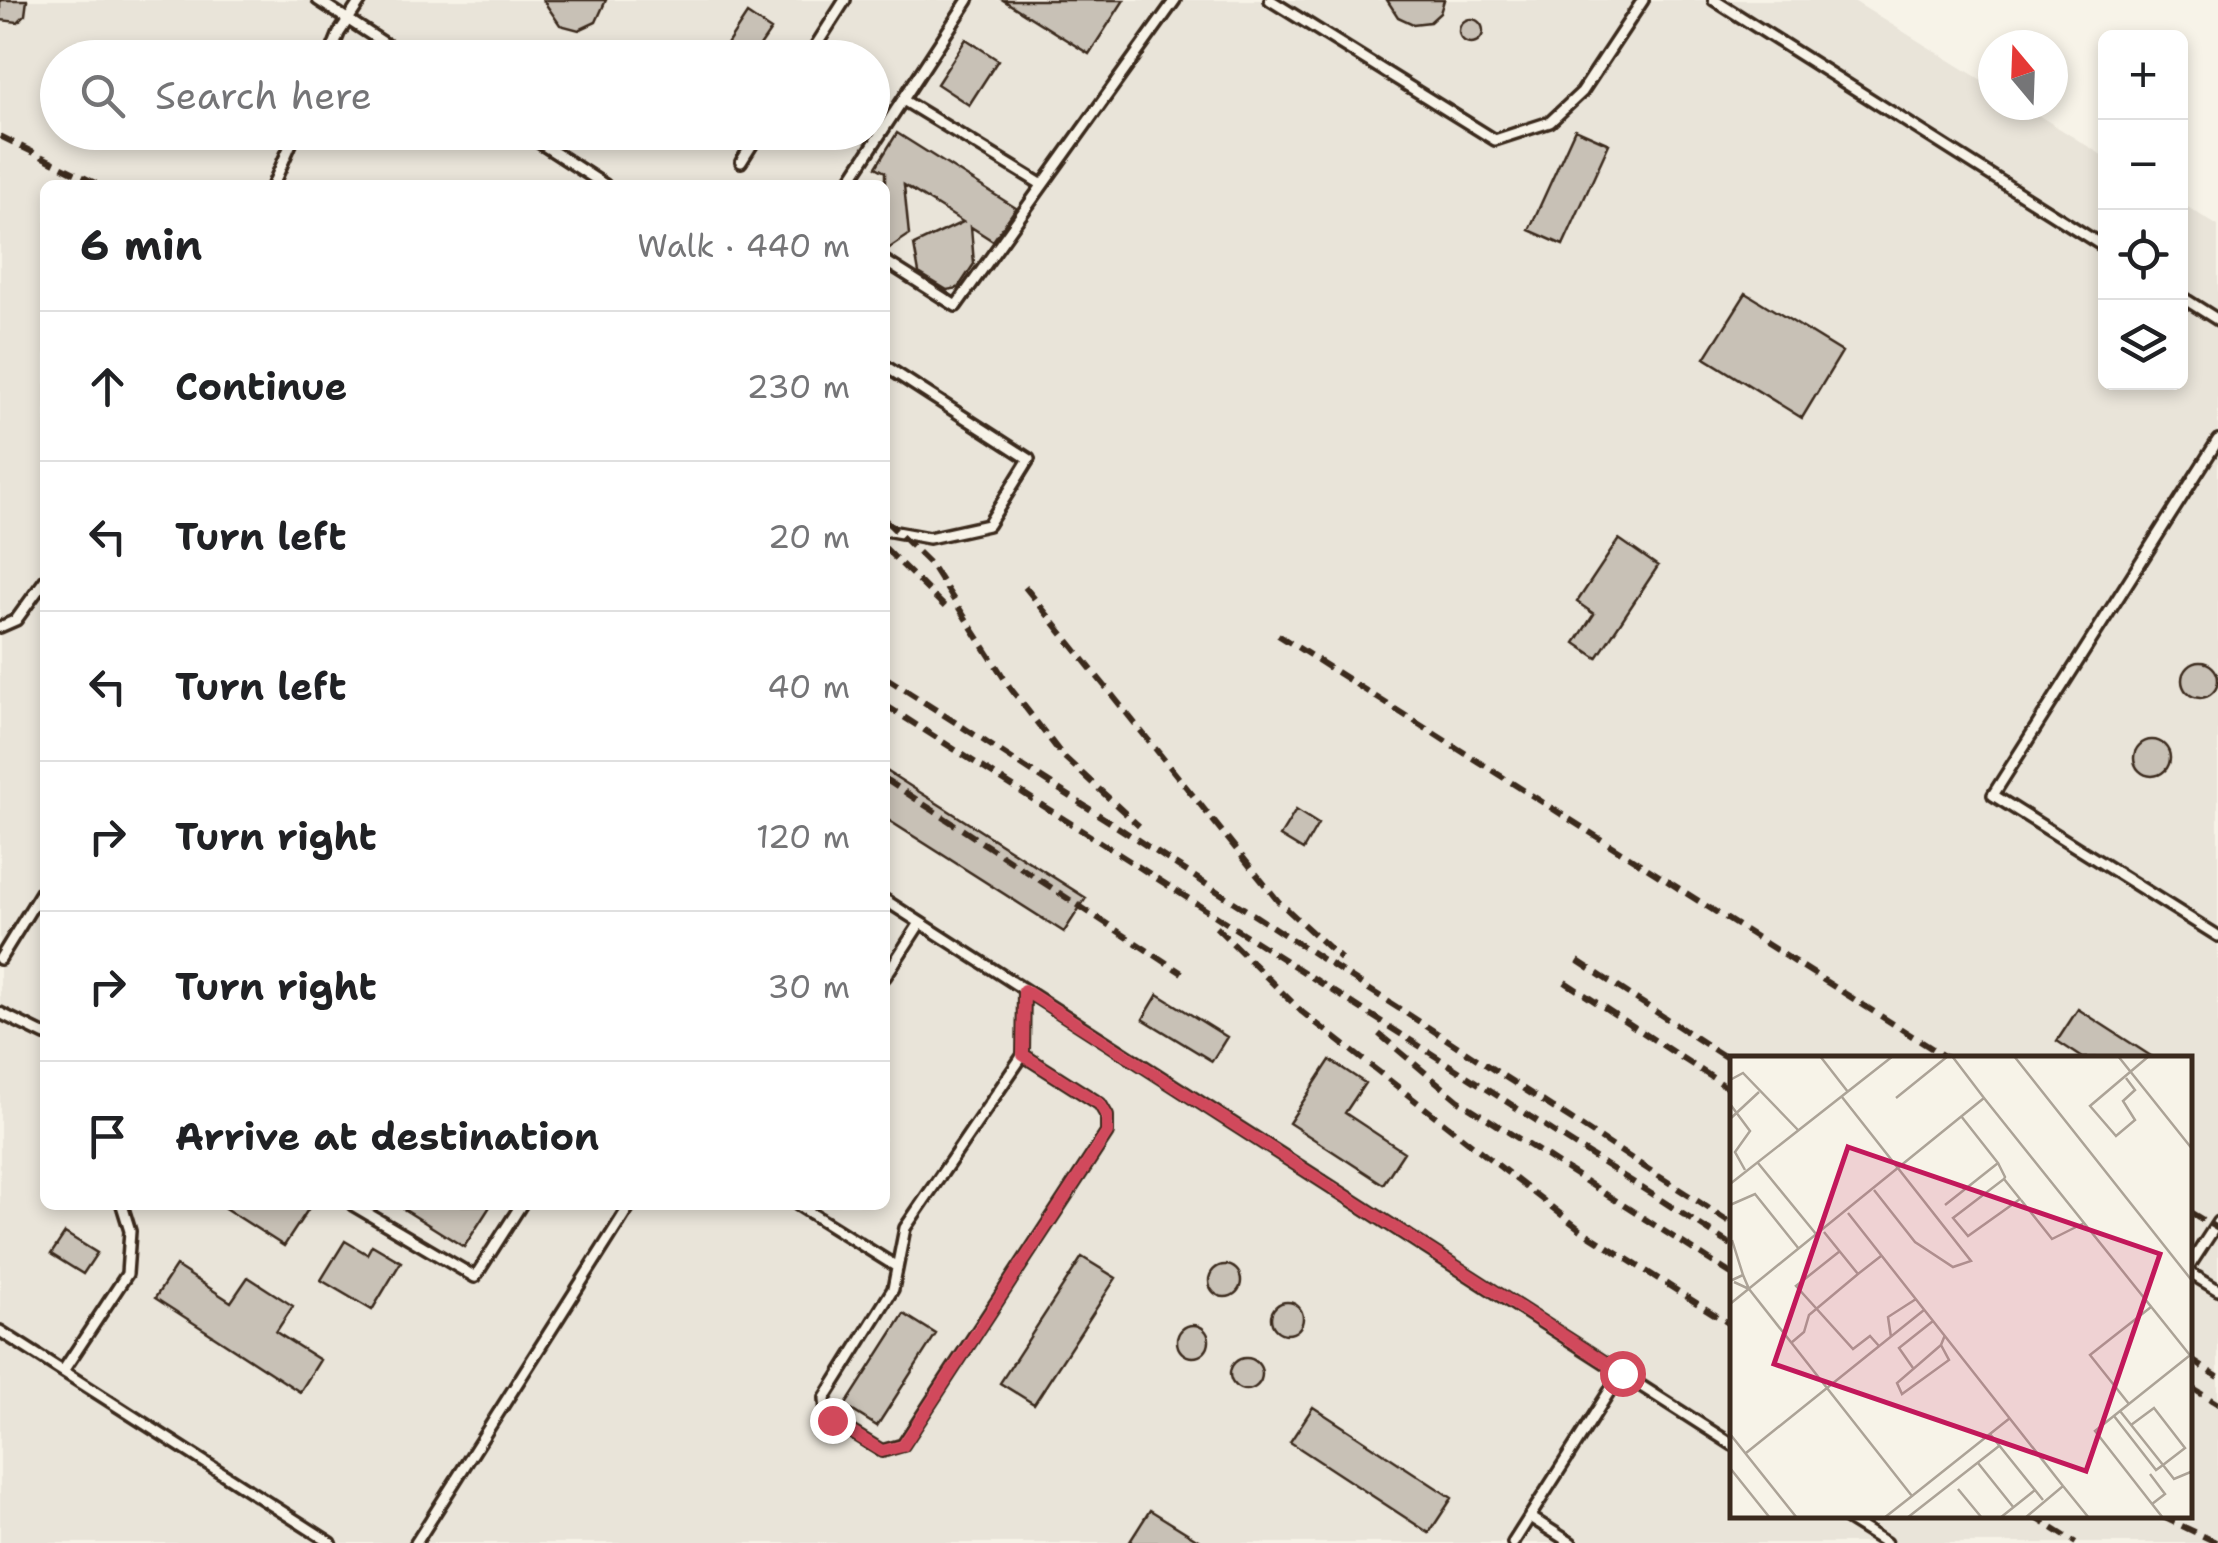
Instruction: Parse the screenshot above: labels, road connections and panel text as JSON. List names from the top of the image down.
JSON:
{
  "north": "top",
  "page": {
    "map_buttons": ["+", "−"],
    "search": "Search here",
    "heading": ["6 min", "Walk · 440 m"],
    "list": [
      ["Continue", "230 m"],
      ["Turn left", "20 m"],
      ["Turn left", "40 m"],
      ["Turn right", "120 m"],
      ["Turn right", "30 m"],
      "Arrive at destination"
    ]
  }
}
